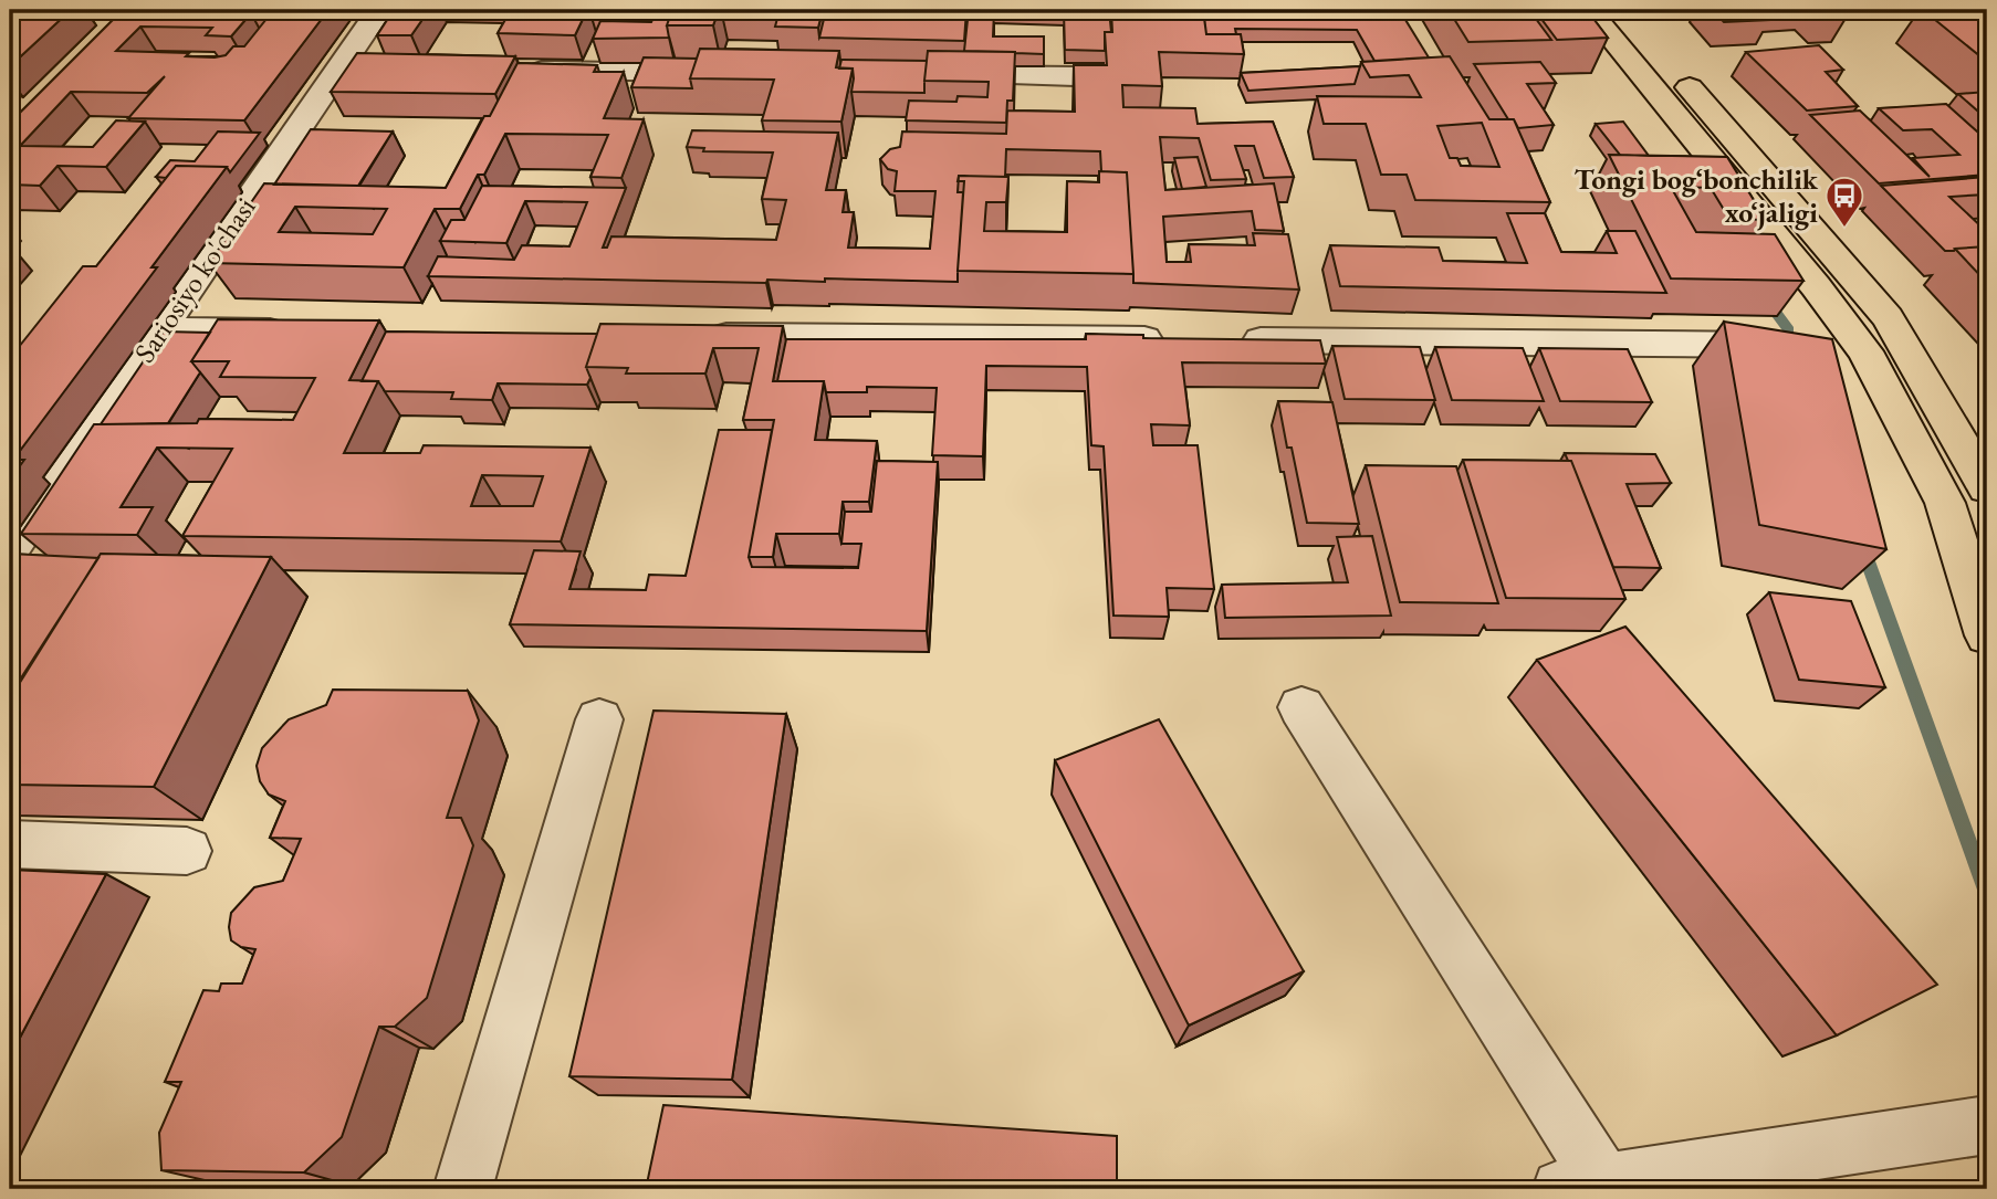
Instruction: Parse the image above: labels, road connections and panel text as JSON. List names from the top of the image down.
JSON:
{
  "streets": {
    "street": ["Sariosiyo ko'chasi"]
  },
  "places": {
    "bus stop": ["Tongi bog‘bonchilik xo‘jaligi"]
  }
}
